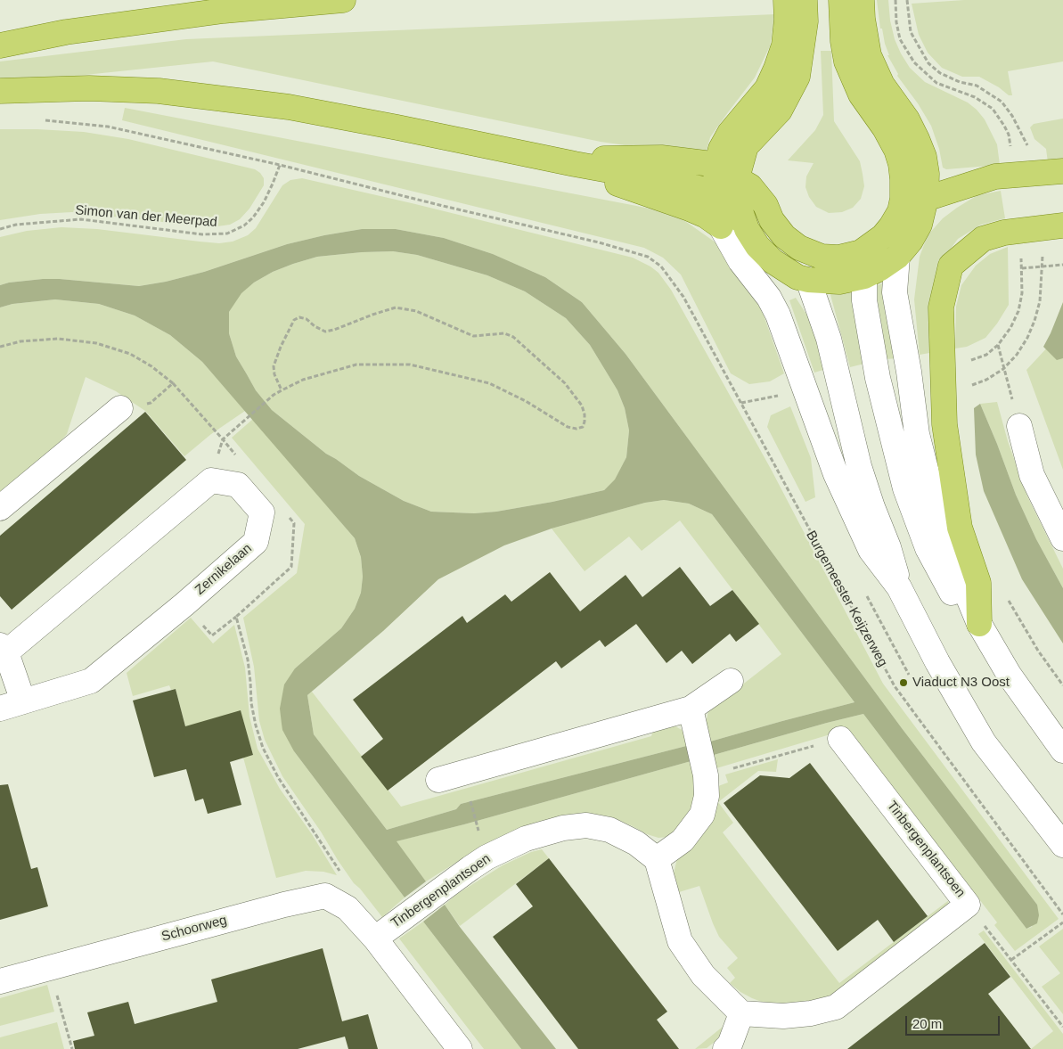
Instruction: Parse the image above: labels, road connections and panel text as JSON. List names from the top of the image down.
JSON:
{
  "streets": {
    "street": ["Zernikelaan", "Tinbergenplantsoen", "Schoorweg"],
    "path": ["Simon van der Meerpad", "Burgemeester Keijzerweg"]
  },
  "crossings": [
    ["Simon van der Meerpad", "Burgemeester Keijzerweg"],
    ["Tinbergenplantsoen", "Schoorweg"]
  ],
  "places": ["Viaduct N3 Oost"],
  "scale_bar": "20 m"
}
